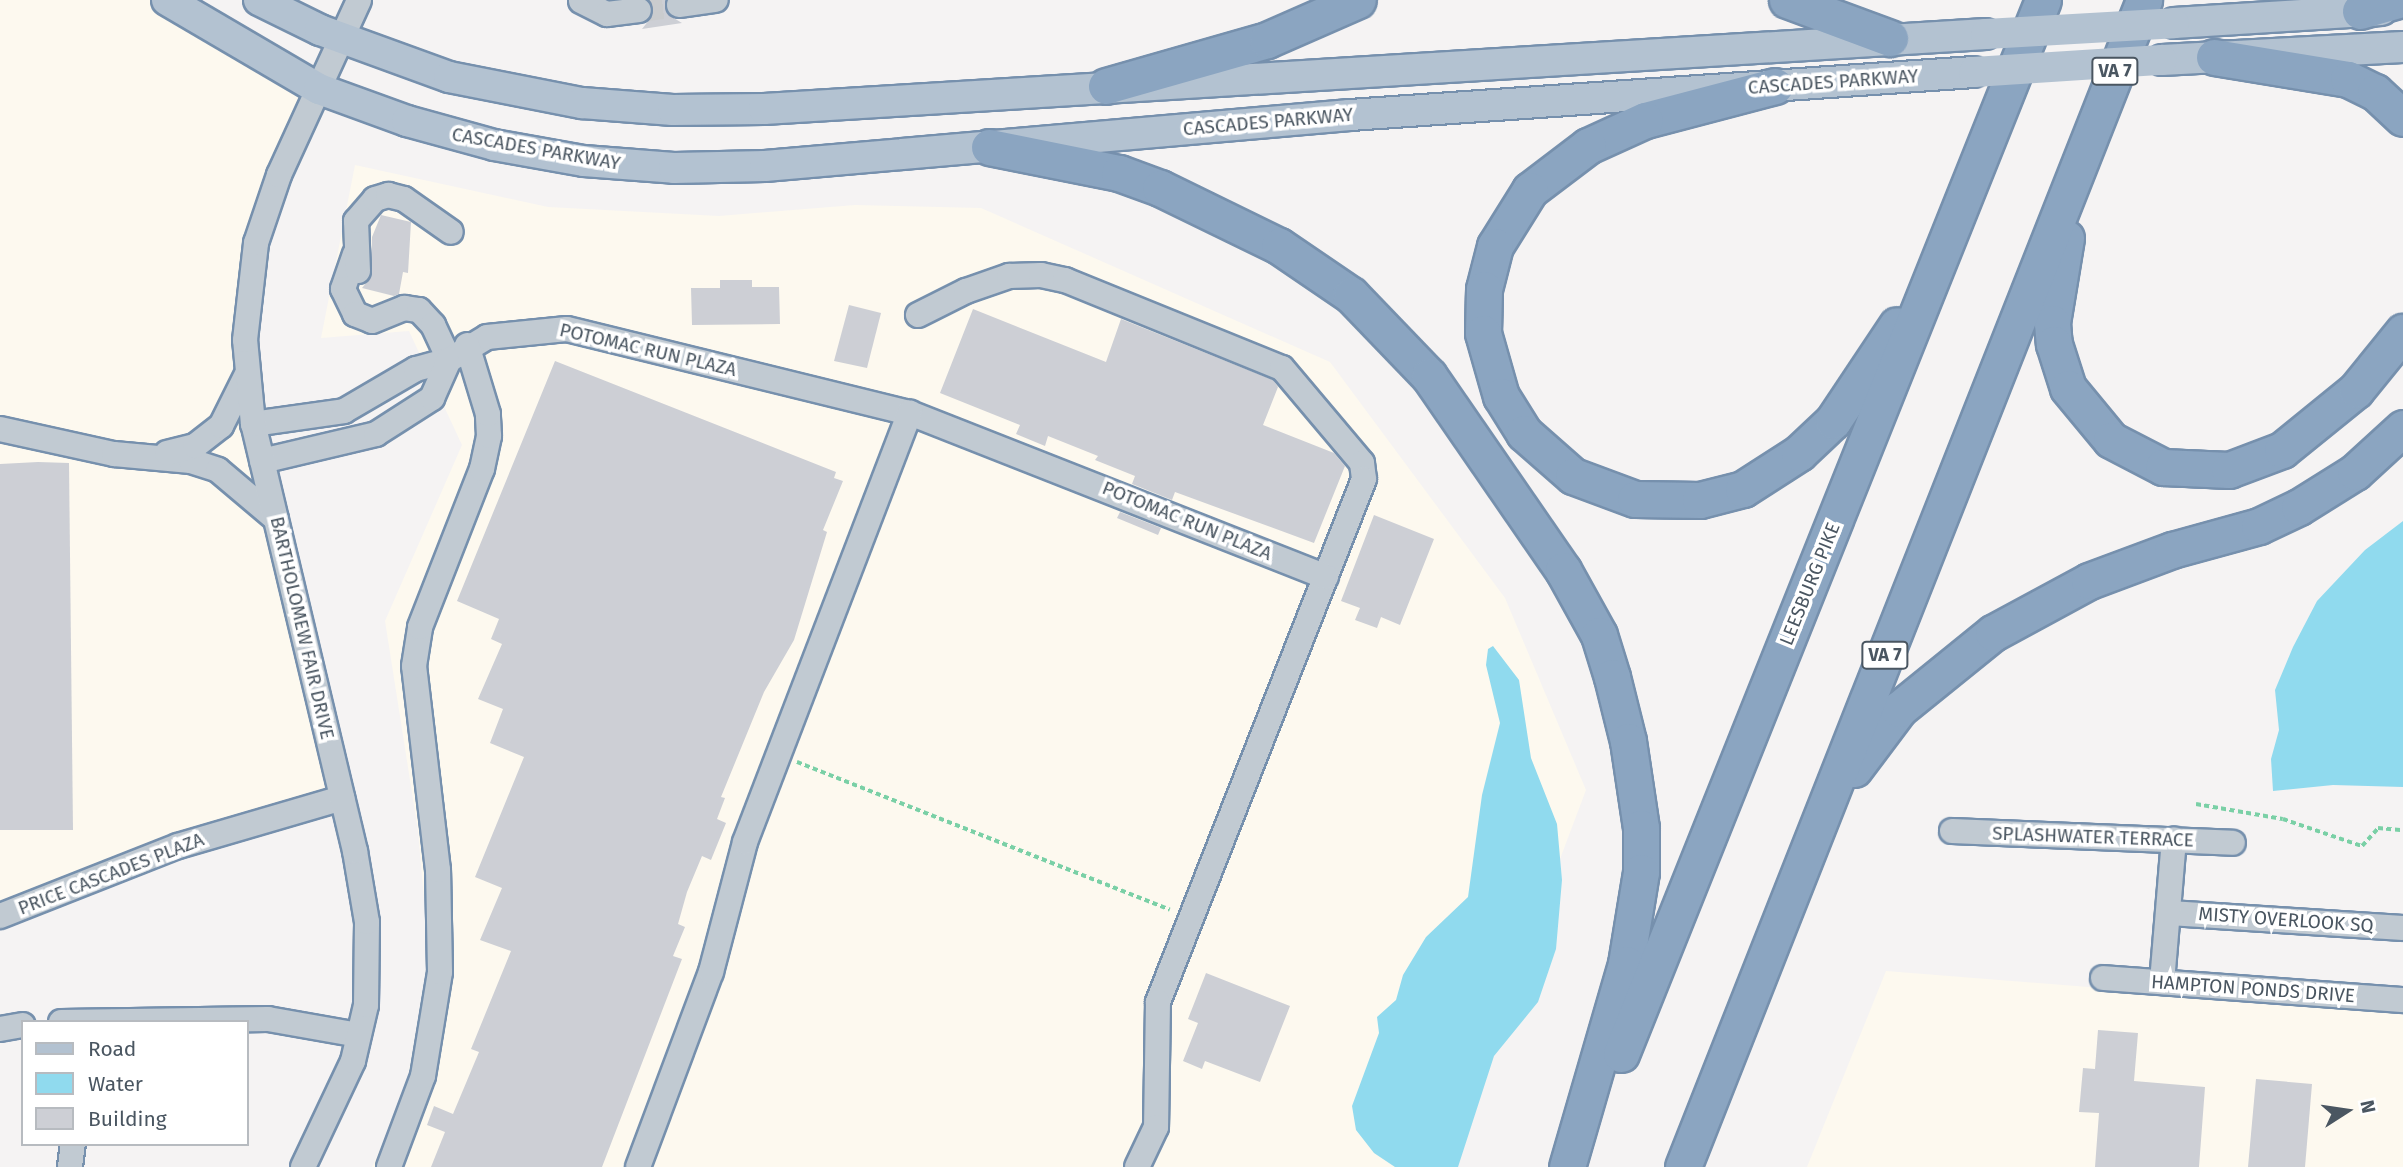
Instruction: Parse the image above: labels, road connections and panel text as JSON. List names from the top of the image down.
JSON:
{
  "streets": {
    "highway": ["VA 7", "LEESBURG PIKE"],
    "main road": ["CASCADES PARKWAY"],
    "street": [
      "POTOMAC RUN PLAZA",
      "BARTHOLOMEW FAIR DRIVE",
      "SPLASHWATER TERRACE",
      "PRICE CASCADES PLAZA",
      "MISTY OVERLOOK SQ",
      "HAMPTON PONDS DRIVE"
    ]
  },
  "crossings": [
    ["CASCADES PARKWAY", "BARTHOLOMEW FAIR DRIVE"],
    ["POTOMAC RUN PLAZA", "BARTHOLOMEW FAIR DRIVE"],
    ["BARTHOLOMEW FAIR DRIVE", "PRICE CASCADES PLAZA"]
  ],
  "legend": ["Road", "Water", "Building"],
  "north": "right"
}
